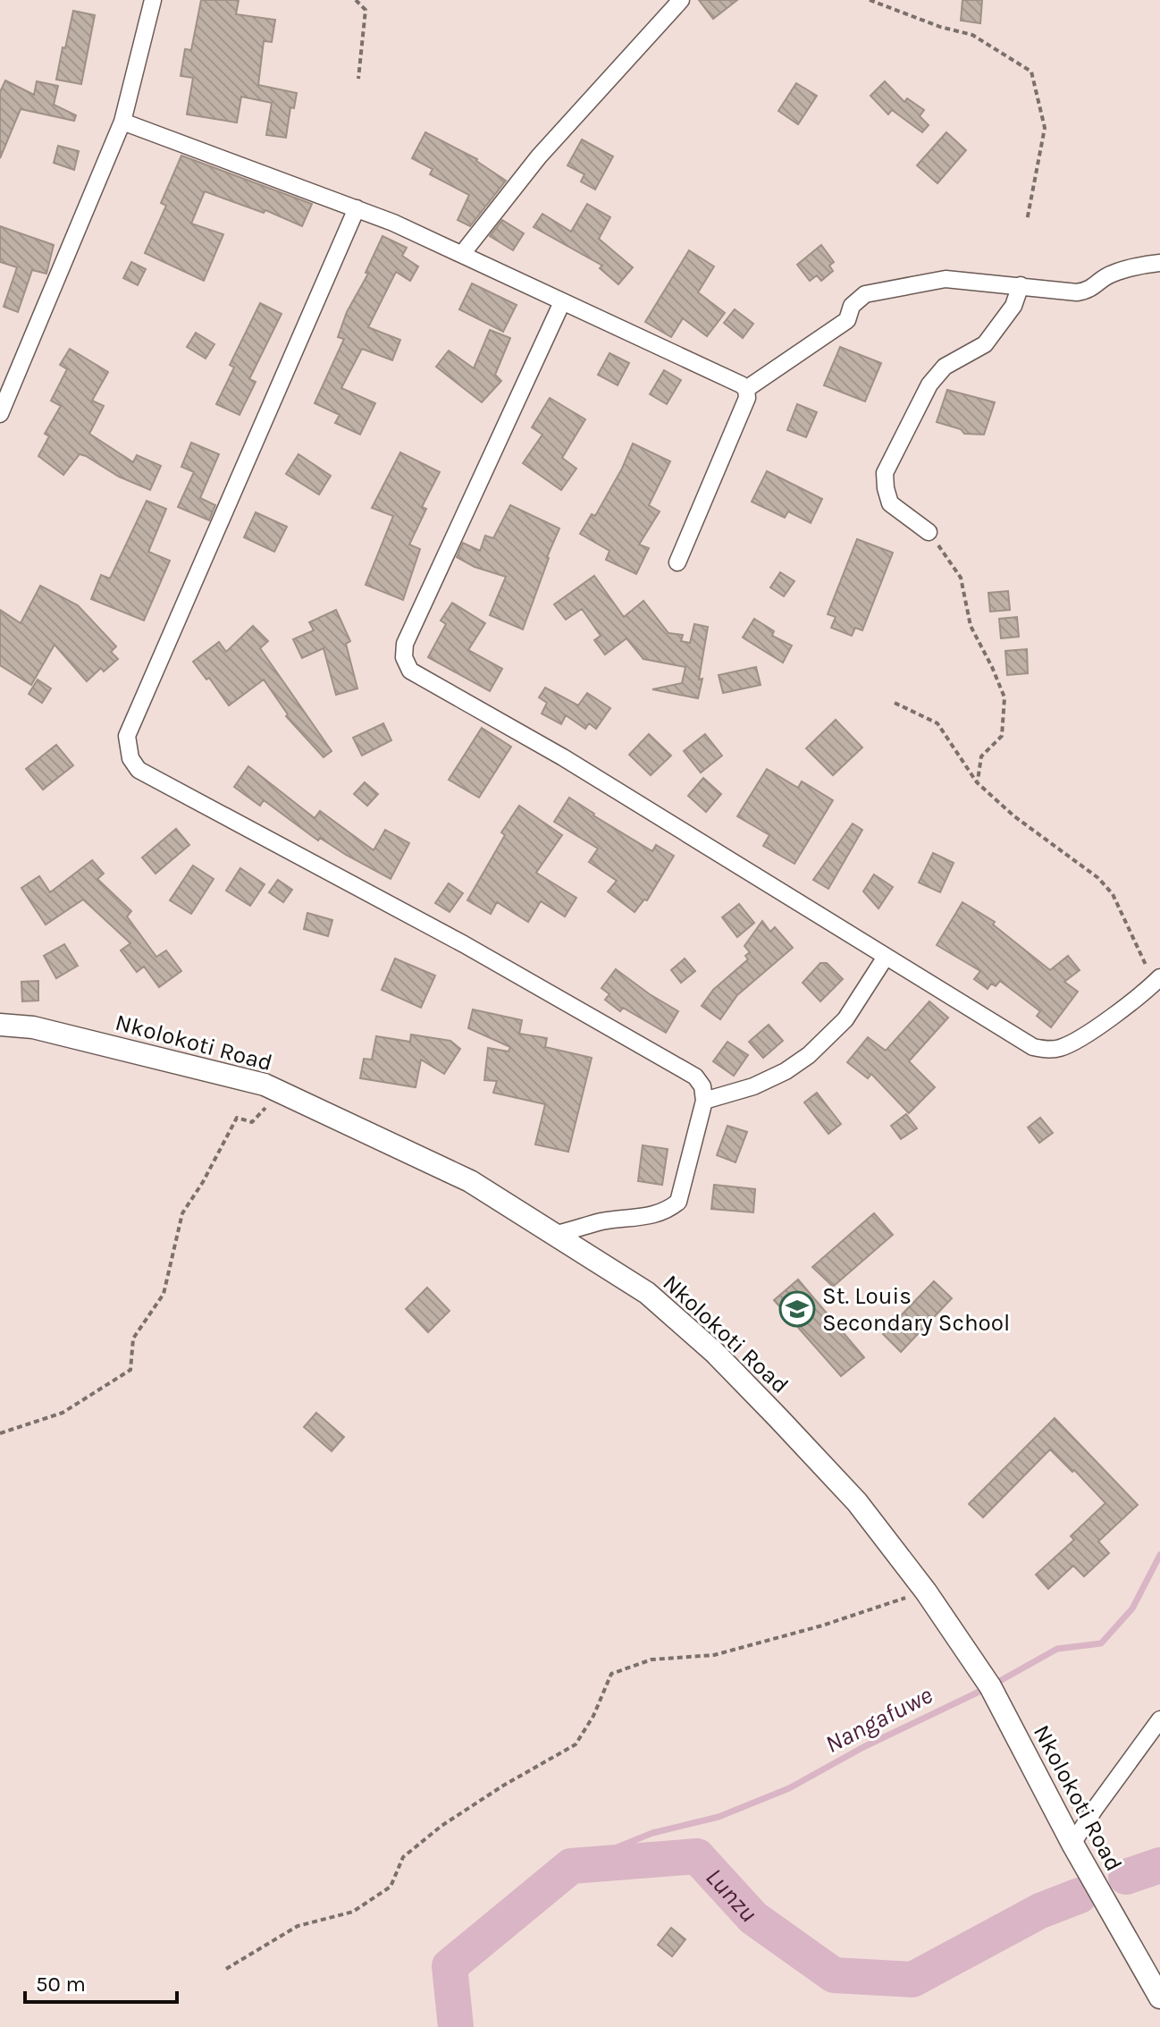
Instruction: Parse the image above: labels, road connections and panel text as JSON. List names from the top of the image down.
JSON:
{
  "streets": {
    "main road": ["Nkolokoti Road"]
  },
  "water": ["Nangafuwe", "Lunzu"],
  "places": {
    "school or university": ["St. Louis Secondary School"]
  },
  "scale_bar": "50 m"
}
